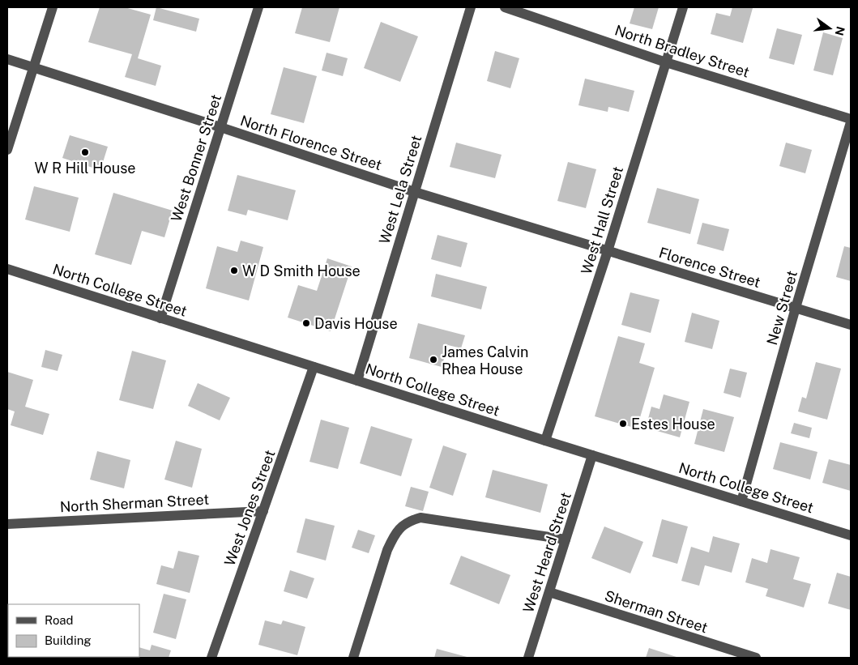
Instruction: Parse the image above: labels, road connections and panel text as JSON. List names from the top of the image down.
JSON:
{
  "streets": {
    "street": [
      "North Bradley Street",
      "North Florence Street",
      "West Bonner Street",
      "West Lela Street",
      "West Hall Street",
      "Florence Street",
      "North College Street",
      "New Street",
      "North Sherman Street",
      "West Jones Street",
      "West Heard Street",
      "Sherman Street"
    ]
  },
  "crossings": [
    ["North Bradley Street", "West Hall Street"],
    ["North Florence Street", "West Bonner Street"],
    ["North Florence Street", "West Lela Street"],
    ["North Florence Street", "West Hall Street"],
    ["North Florence Street", "Florence Street"],
    ["West Bonner Street", "North College Street"],
    ["West Lela Street", "North College Street"],
    ["West Hall Street", "Florence Street"],
    ["West Hall Street", "North College Street"],
    ["Florence Street", "New Street"],
    ["North College Street", "New Street"],
    ["North College Street", "West Jones Street"],
    ["North College Street", "West Heard Street"],
    ["North Sherman Street", "West Jones Street"],
    ["West Heard Street", "Sherman Street"]
  ],
  "places": [
    "W R Hill House",
    "W D Smith House",
    "Davis House",
    "James Calvin Rhea House",
    "Estes House"
  ],
  "legend": ["Road", "Building"],
  "north": "right"
}
